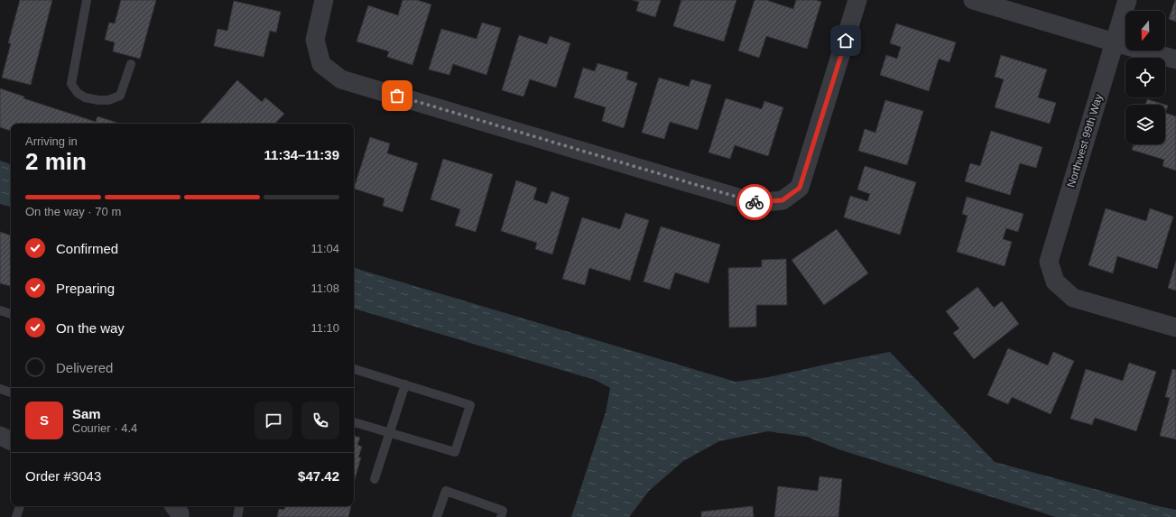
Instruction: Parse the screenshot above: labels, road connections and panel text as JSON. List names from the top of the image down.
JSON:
{
  "streets": {
    "street": ["Northwest 99th Way"]
  },
  "north": "bottom",
  "page": {
    "heading": ["2 min", "Arriving in", "11:34–11:39"],
    "panel": [
      "Sam",
      "Courier · 4.4",
      "Order #3043",
      "$47.42"
    ],
    "bar": "On the way · 70 m",
    "list": [
      ["Confirmed", "11:04"],
      ["Preparing", "11:08"],
      ["On the way", "11:10"],
      "Delivered"
    ],
    "round": "S"
  }
}
